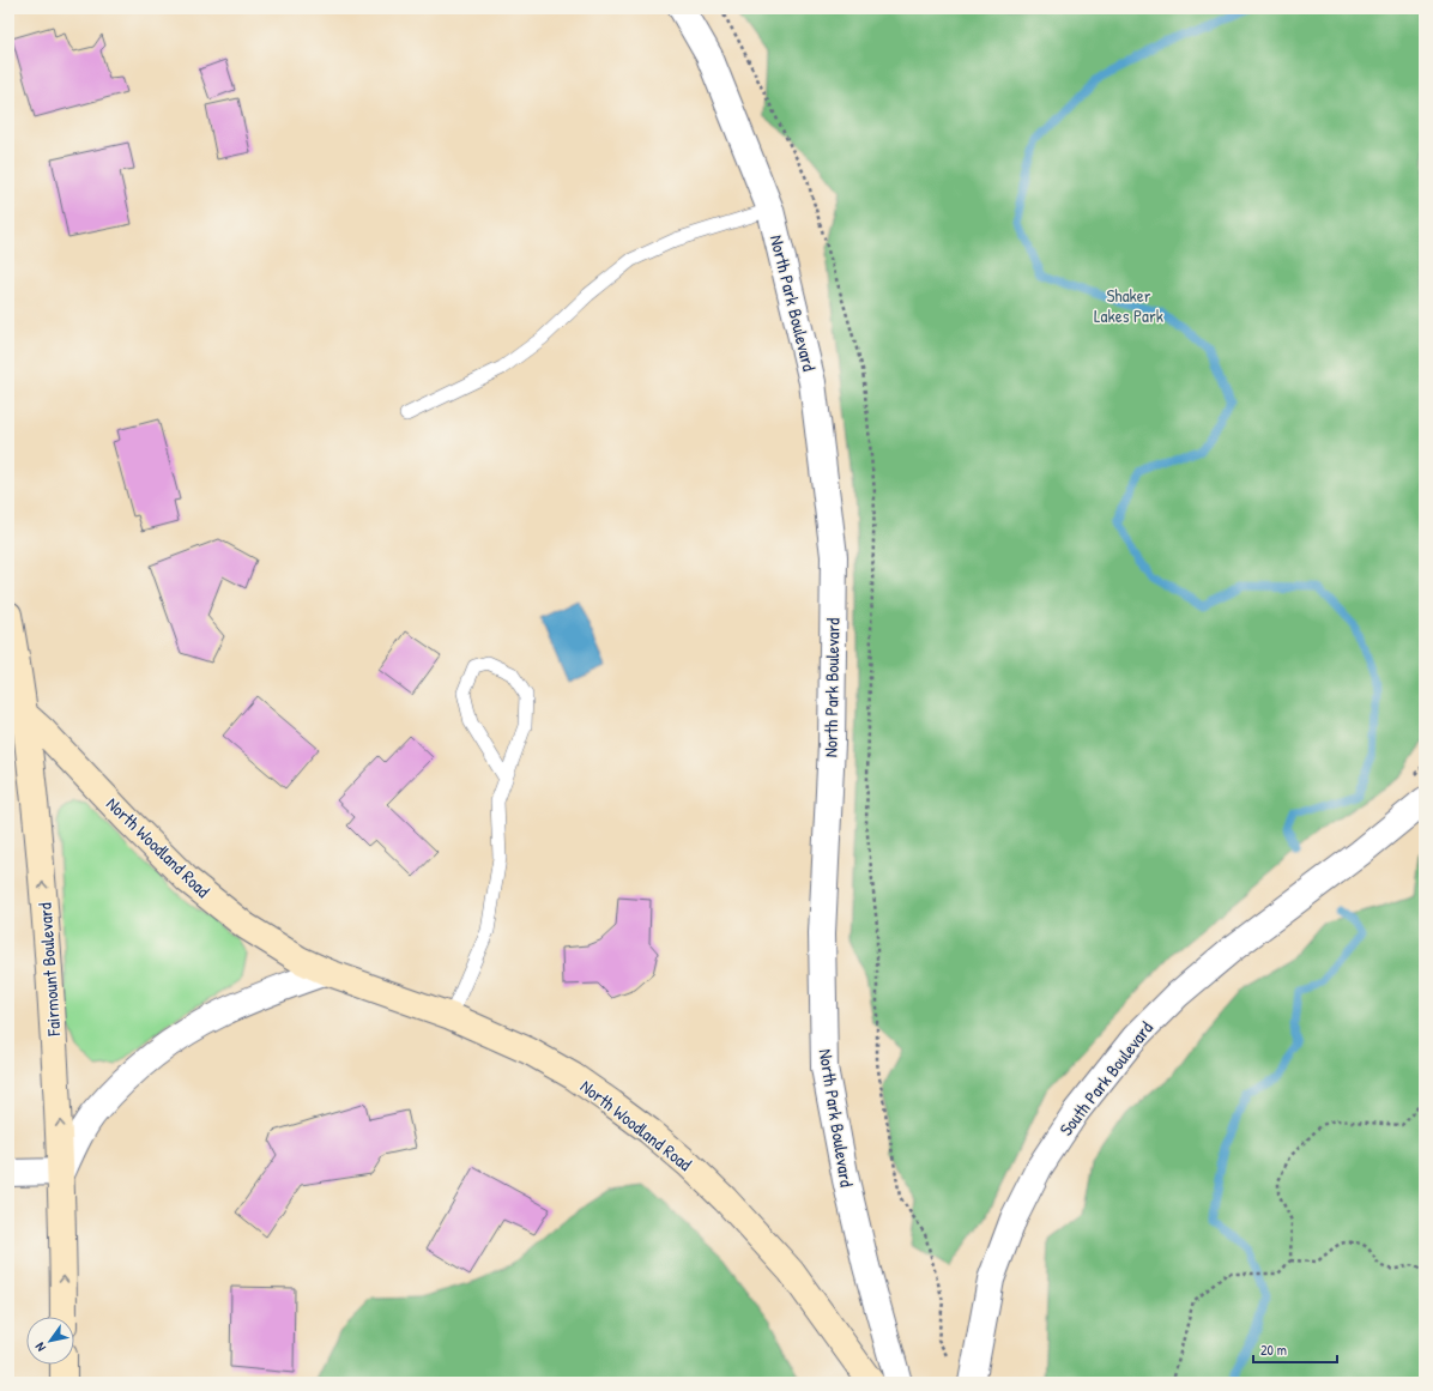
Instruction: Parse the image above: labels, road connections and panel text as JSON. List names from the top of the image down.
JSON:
{
  "streets": {
    "main road": ["North Woodland Road", "Fairmount Boulevard"],
    "street": ["North Park Boulevard", "South Park Boulevard"]
  },
  "crossings": [
    ["North Woodland Road", "Fairmount Boulevard"]
  ],
  "one_way": ["Fairmount Boulevard"],
  "parks": ["Shaker Lakes Park"],
  "scale_bar": "20 m",
  "north": "bottom left"
}
